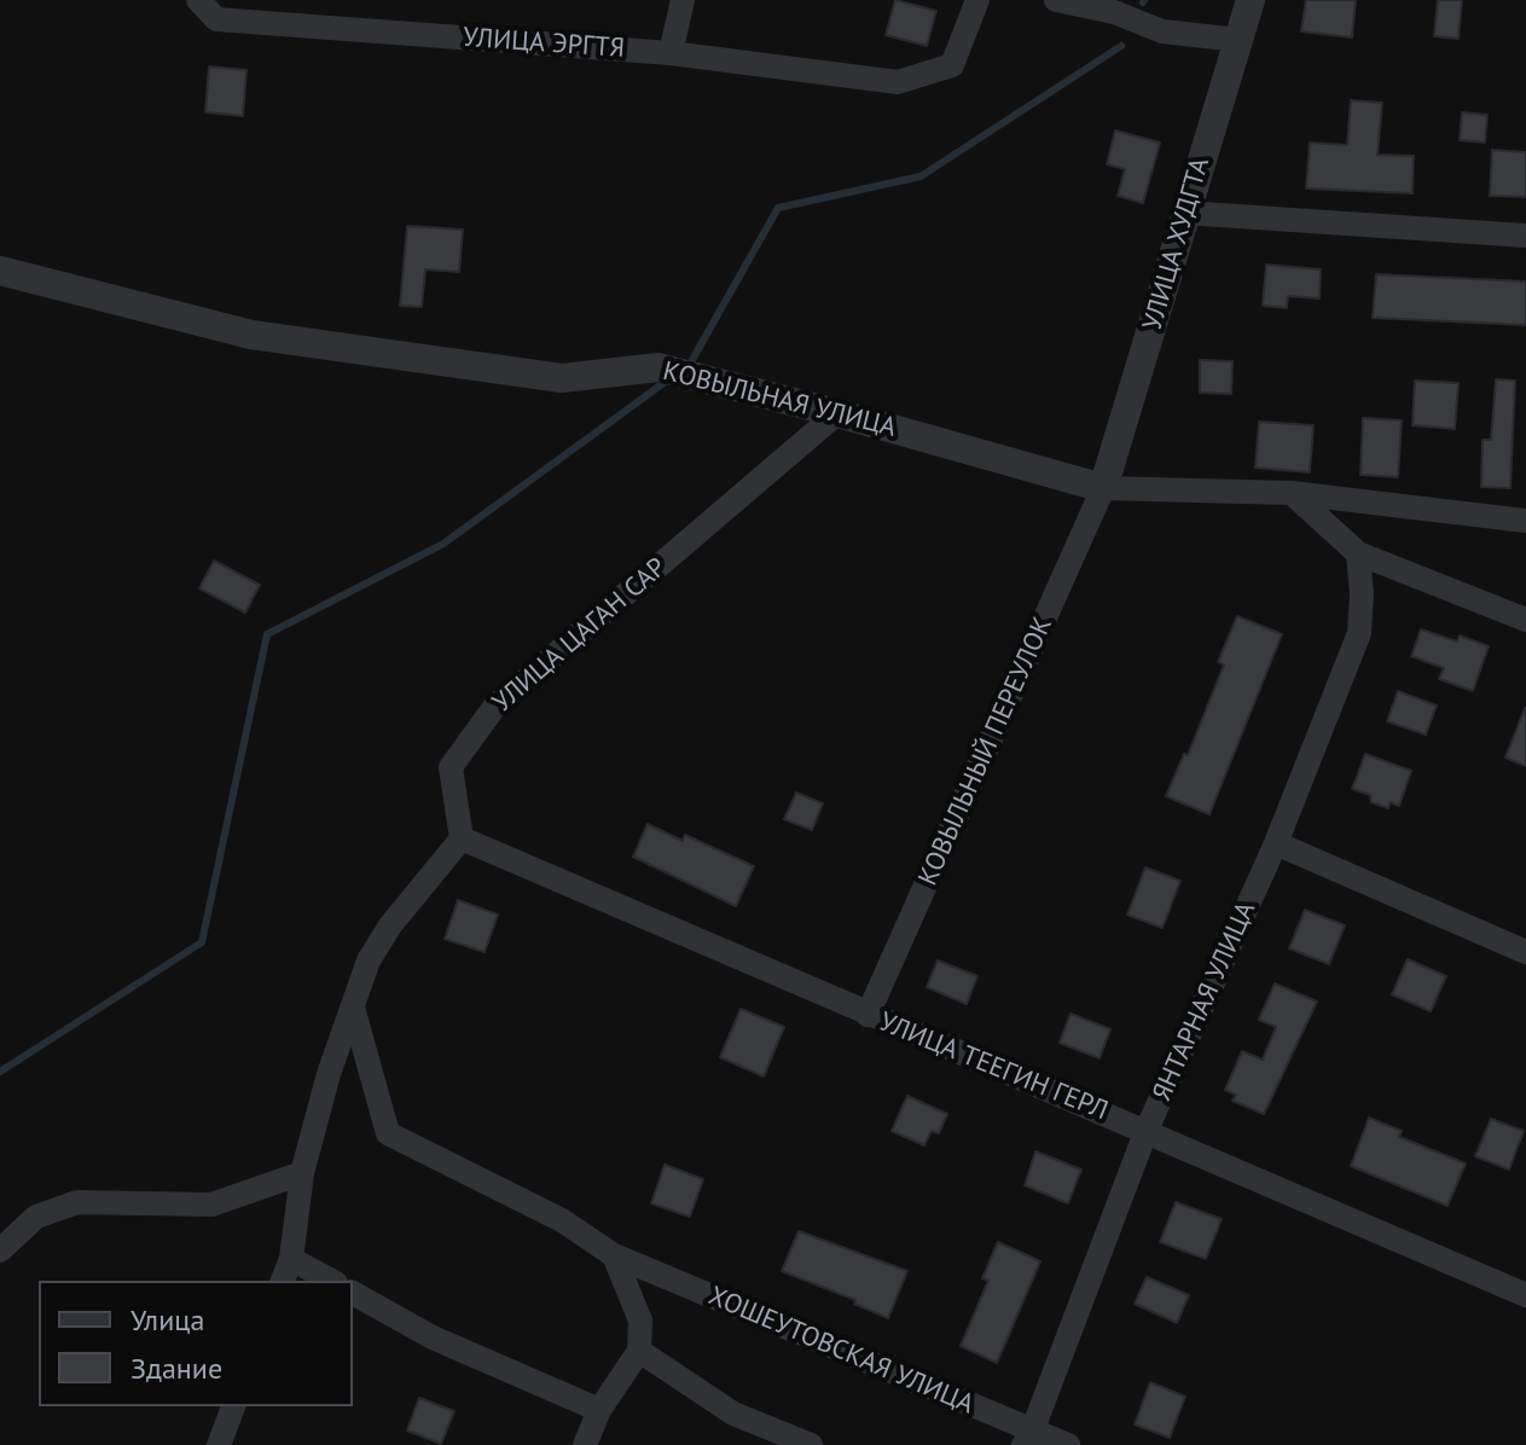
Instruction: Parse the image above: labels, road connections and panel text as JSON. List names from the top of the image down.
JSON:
{
  "streets": {
    "street": [
      "УЛИЦА ЭРГТЯ",
      "УЛИЦА ХУДГТА",
      "КОВЫЛЬНАЯ УЛИЦА",
      "УЛИЦА ЦАГАН САР",
      "КОВЫЛЬНЫЙ ПЕРЕУЛОК",
      "ЯНТАРНАЯ УЛИЦА",
      "УЛИЦА ТЕЕГИН ГЕРЛ",
      "ХОШЕУТОВСКАЯ УЛИЦА"
    ]
  },
  "crossings": [
    ["УЛИЦА ХУДГТА", "КОВЫЛЬНАЯ УЛИЦА"],
    ["УЛИЦА ХУДГТА", "КОВЫЛЬНЫЙ ПЕРЕУЛОК"],
    ["КОВЫЛЬНАЯ УЛИЦА", "УЛИЦА ЦАГАН САР"],
    ["КОВЫЛЬНАЯ УЛИЦА", "КОВЫЛЬНЫЙ ПЕРЕУЛОК"],
    ["УЛИЦА ЦАГАН САР", "УЛИЦА ТЕЕГИН ГЕРЛ"],
    ["КОВЫЛЬНЫЙ ПЕРЕУЛОК", "УЛИЦА ТЕЕГИН ГЕРЛ"],
    ["ЯНТАРНАЯ УЛИЦА", "УЛИЦА ТЕЕГИН ГЕРЛ"],
    ["ЯНТАРНАЯ УЛИЦА", "ХОШЕУТОВСКАЯ УЛИЦА"]
  ],
  "legend": ["Улица", "Здание"]
}
